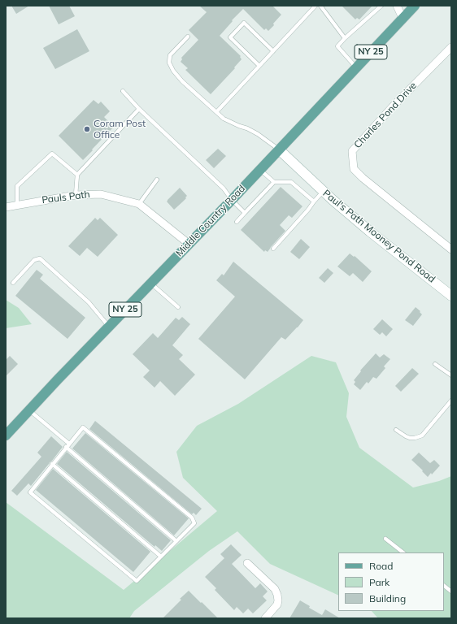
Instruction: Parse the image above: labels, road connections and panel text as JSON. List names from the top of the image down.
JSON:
{
  "streets": {
    "main road": ["NY 25", "Middle Country Road"],
    "street": ["Charles Pond Drive", "Pauls Path", "Paul's Path Mooney Pond Road"]
  },
  "crossings": [
    ["Pauls Path", "Middle Country Road"],
    ["Middle Country Road", "Paul's Path Mooney Pond Road"]
  ],
  "places": ["Coram Post Office"],
  "legend": ["Road", "Park", "Building"]
}
